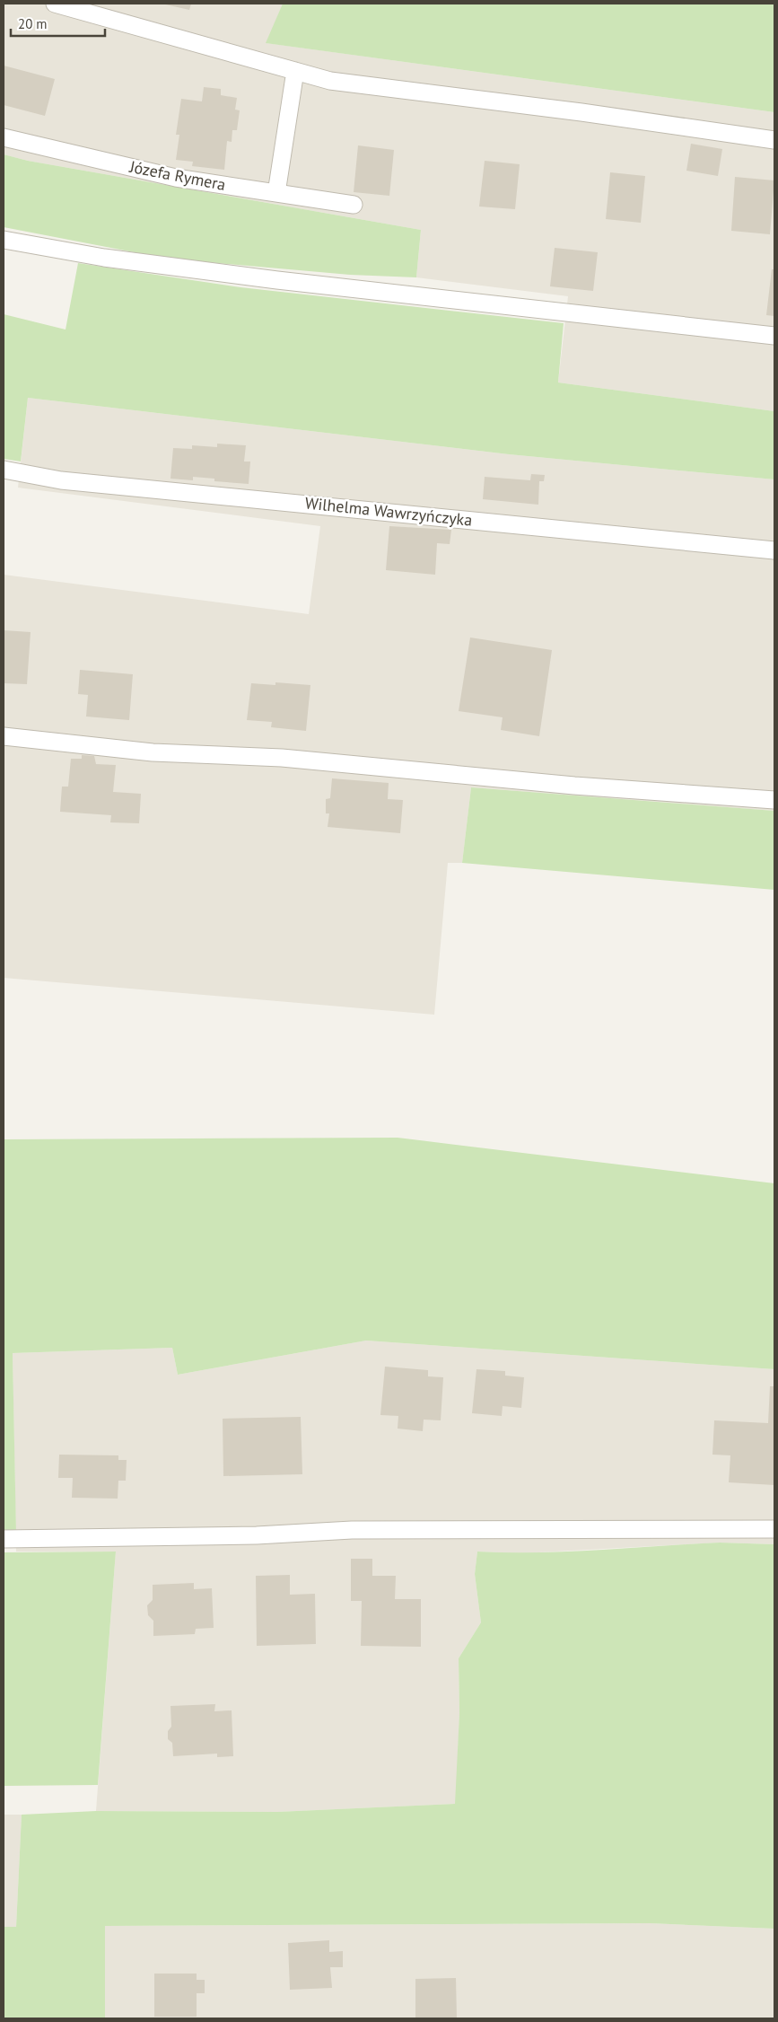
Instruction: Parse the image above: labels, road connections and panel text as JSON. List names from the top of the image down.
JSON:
{
  "streets": {
    "lane": ["Józefa Rymera", "Wilhelma Wawrzyńczyka"]
  },
  "scale_bar": "20 m"
}
